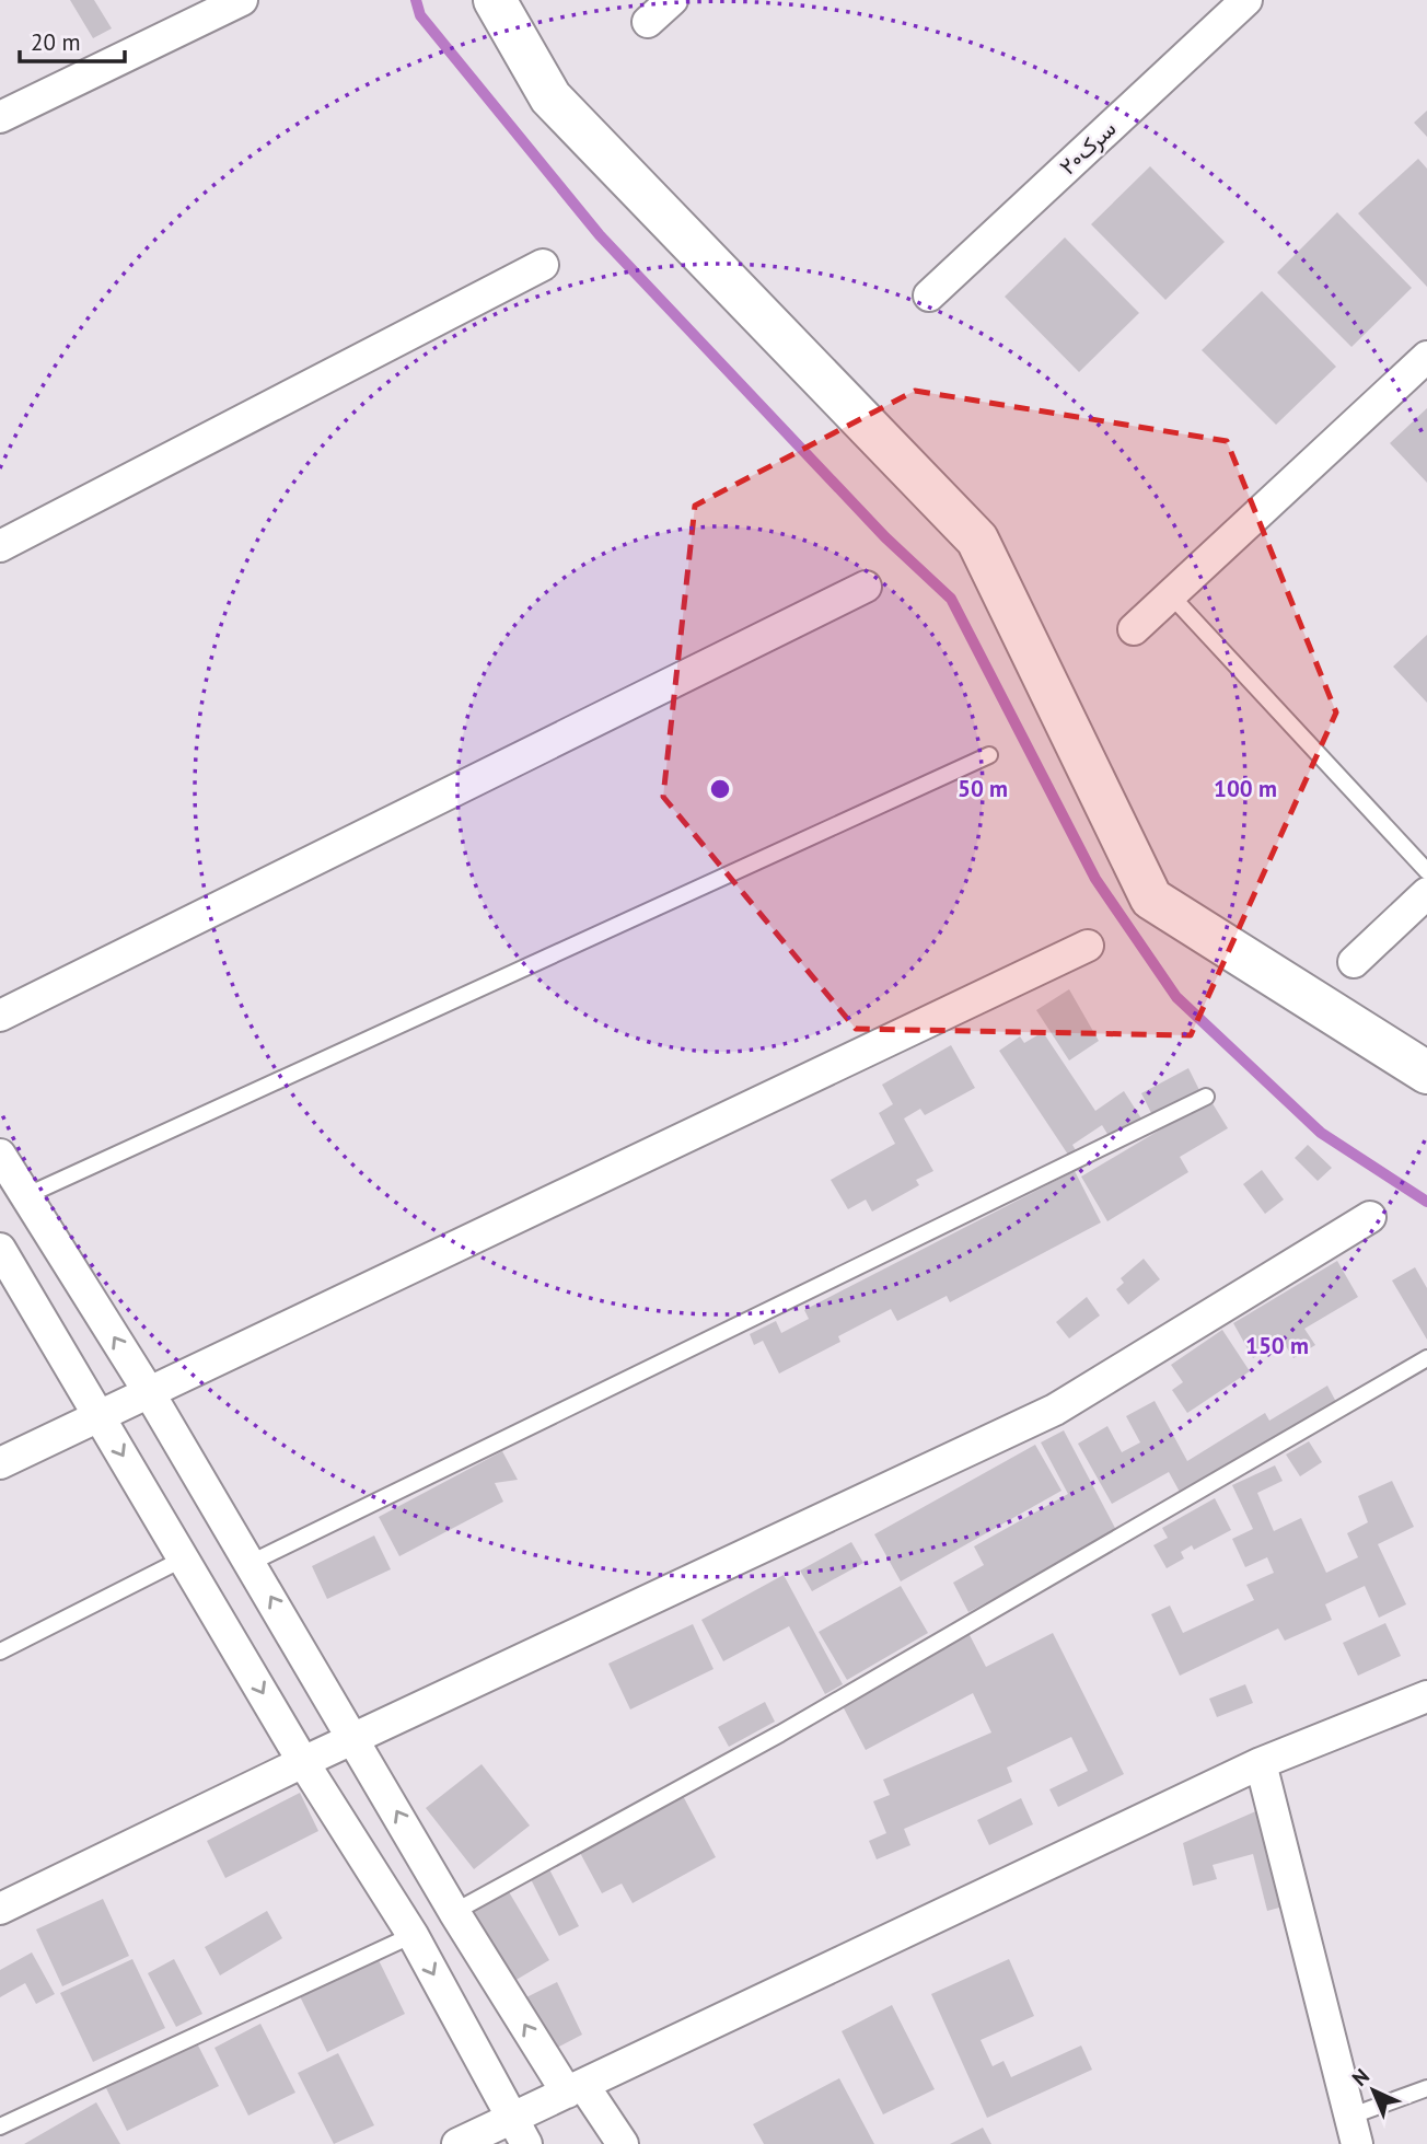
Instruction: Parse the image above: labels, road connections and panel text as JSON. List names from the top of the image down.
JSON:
{
  "streets": {
    "street": ["سرک۲۰"]
  },
  "scale_bar": "20 m",
  "north": "top left",
  "rings": ["50 m", "100 m", "150 m"]
}
